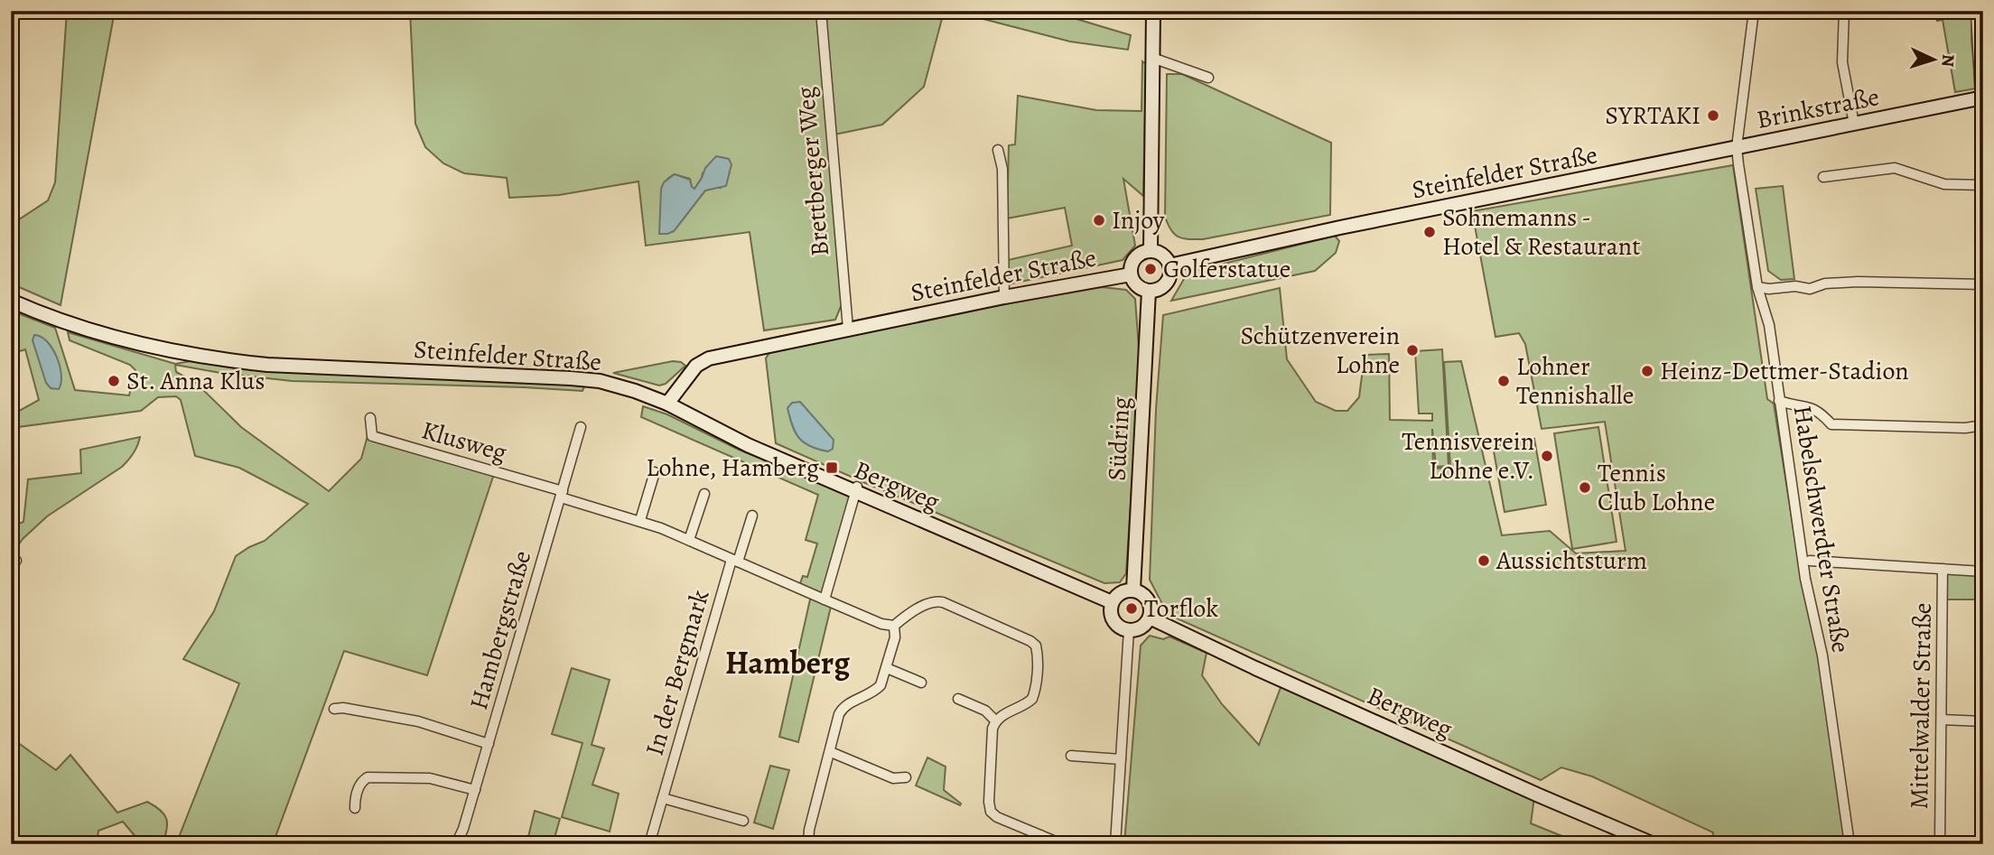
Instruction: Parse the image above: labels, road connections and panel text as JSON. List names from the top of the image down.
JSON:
{
  "streets": {
    "main road": [
      "Brinkstraße",
      "Steinfelder Straße",
      "Südring",
      "Bergweg"
    ],
    "street": [
      "Brettberger Weg",
      "Klusweg",
      "Habelschwerdter Straße",
      "Hambergstraße",
      "In der Bergmark",
      "Mittelwalder Straße"
    ]
  },
  "crossings": [
    ["Brinkstraße", "Steinfelder Straße"],
    ["Brinkstraße", "Habelschwerdter Straße"],
    ["Brettberger Weg", "Steinfelder Straße"],
    ["Steinfelder Straße", "Südring"],
    ["Steinfelder Straße", "Bergweg"],
    ["Steinfelder Straße", "Habelschwerdter Straße"],
    ["Südring", "Bergweg"],
    ["Klusweg", "Hambergstraße"]
  ],
  "districts": ["Hamberg"],
  "places": {
    "other": [
      "SYRTAKI",
      "Injoy",
      "Sohnemanns - Hotel & Restaurant",
      "Golferstatue",
      "Schützenverein Lohne",
      "Heinz-Dettmer-Stadion",
      "St. Anna Klus",
      "Lohner Tennishalle",
      "Tennisverein Lohne e.V.",
      "Tennis Club Lohne",
      "Aussichtsturm",
      "Torflok"
    ],
    "transit": ["Lohne, Hamberg"]
  },
  "north": "right"
}
